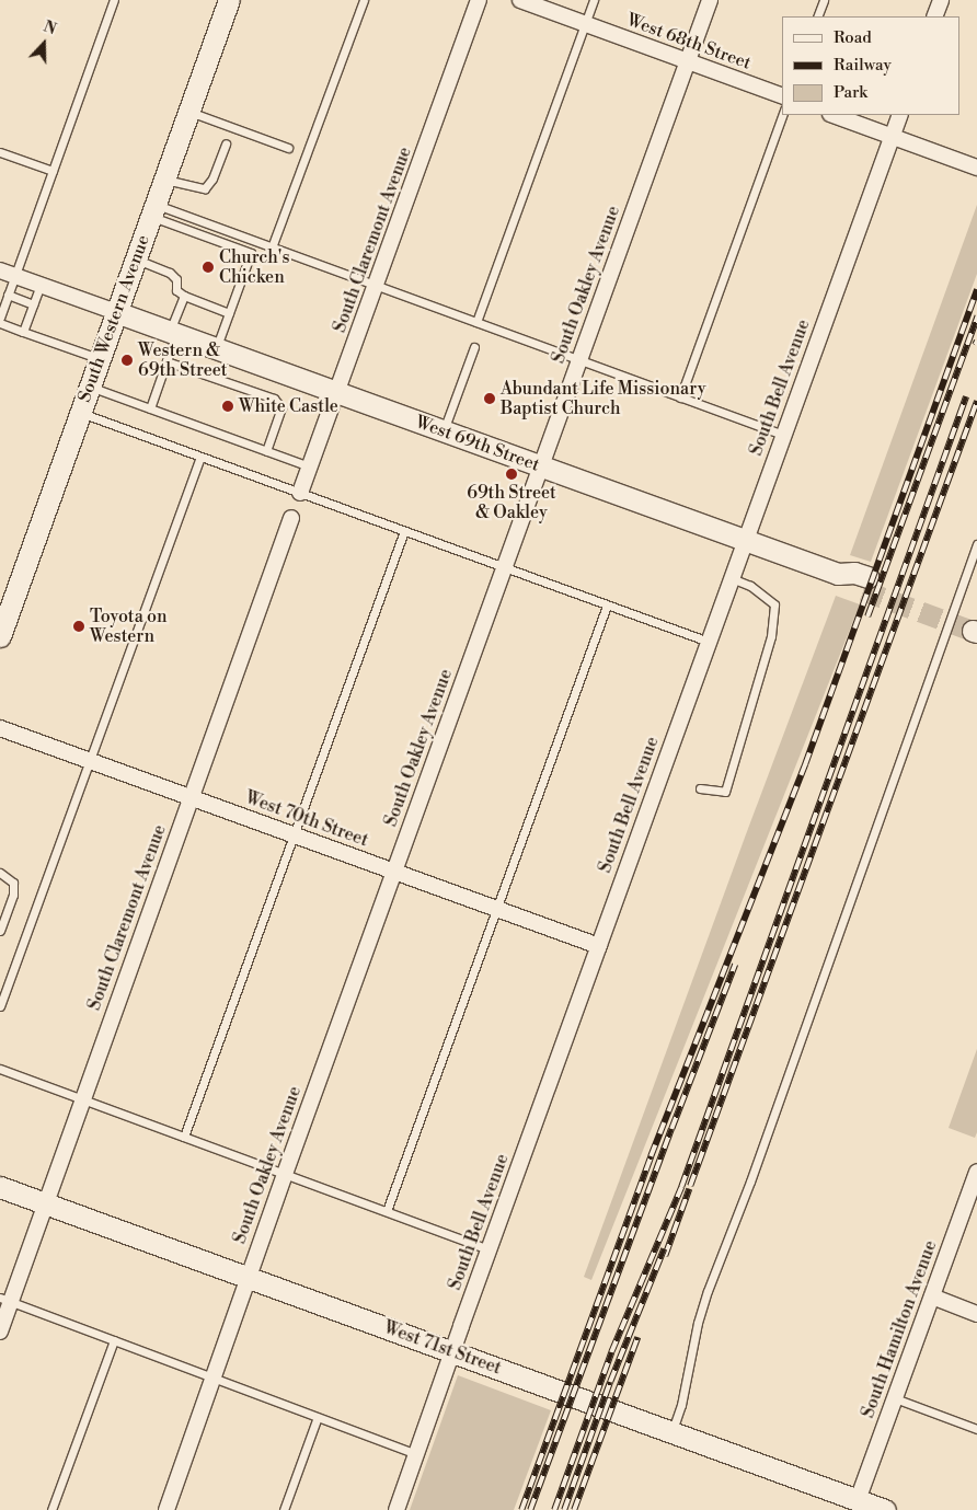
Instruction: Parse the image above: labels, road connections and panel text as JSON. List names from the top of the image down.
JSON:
{
  "streets": {
    "main road": ["South Western Avenue", "West 69th Street", "West 71st Street"],
    "street": [
      "West 68th Street",
      "South Claremont Avenue",
      "South Oakley Avenue",
      "South Bell Avenue",
      "West 70th Street",
      "South Hamilton Avenue"
    ]
  },
  "crossings": [
    ["West 68th Street", "South Oakley Avenue"],
    ["South Claremont Avenue", "West 69th Street"],
    ["South Claremont Avenue", "West 70th Street"],
    ["South Claremont Avenue", "West 71st Street"],
    ["South Oakley Avenue", "West 69th Street"],
    ["South Oakley Avenue", "West 70th Street"],
    ["South Oakley Avenue", "West 71st Street"],
    ["South Western Avenue", "West 69th Street"],
    ["South Bell Avenue", "West 69th Street"],
    ["South Bell Avenue", "West 70th Street"],
    ["South Bell Avenue", "West 71st Street"],
    ["South Hamilton Avenue", "West 71st Street"]
  ],
  "places": [
    "Church's Chicken",
    "Western & 69th Street",
    "Abundant Life Missionary Baptist Church",
    "White Castle",
    "69th Street & Oakley",
    "Toyota on Western"
  ],
  "legend": ["Road", "Railway", "Park"],
  "north": "top"
}
